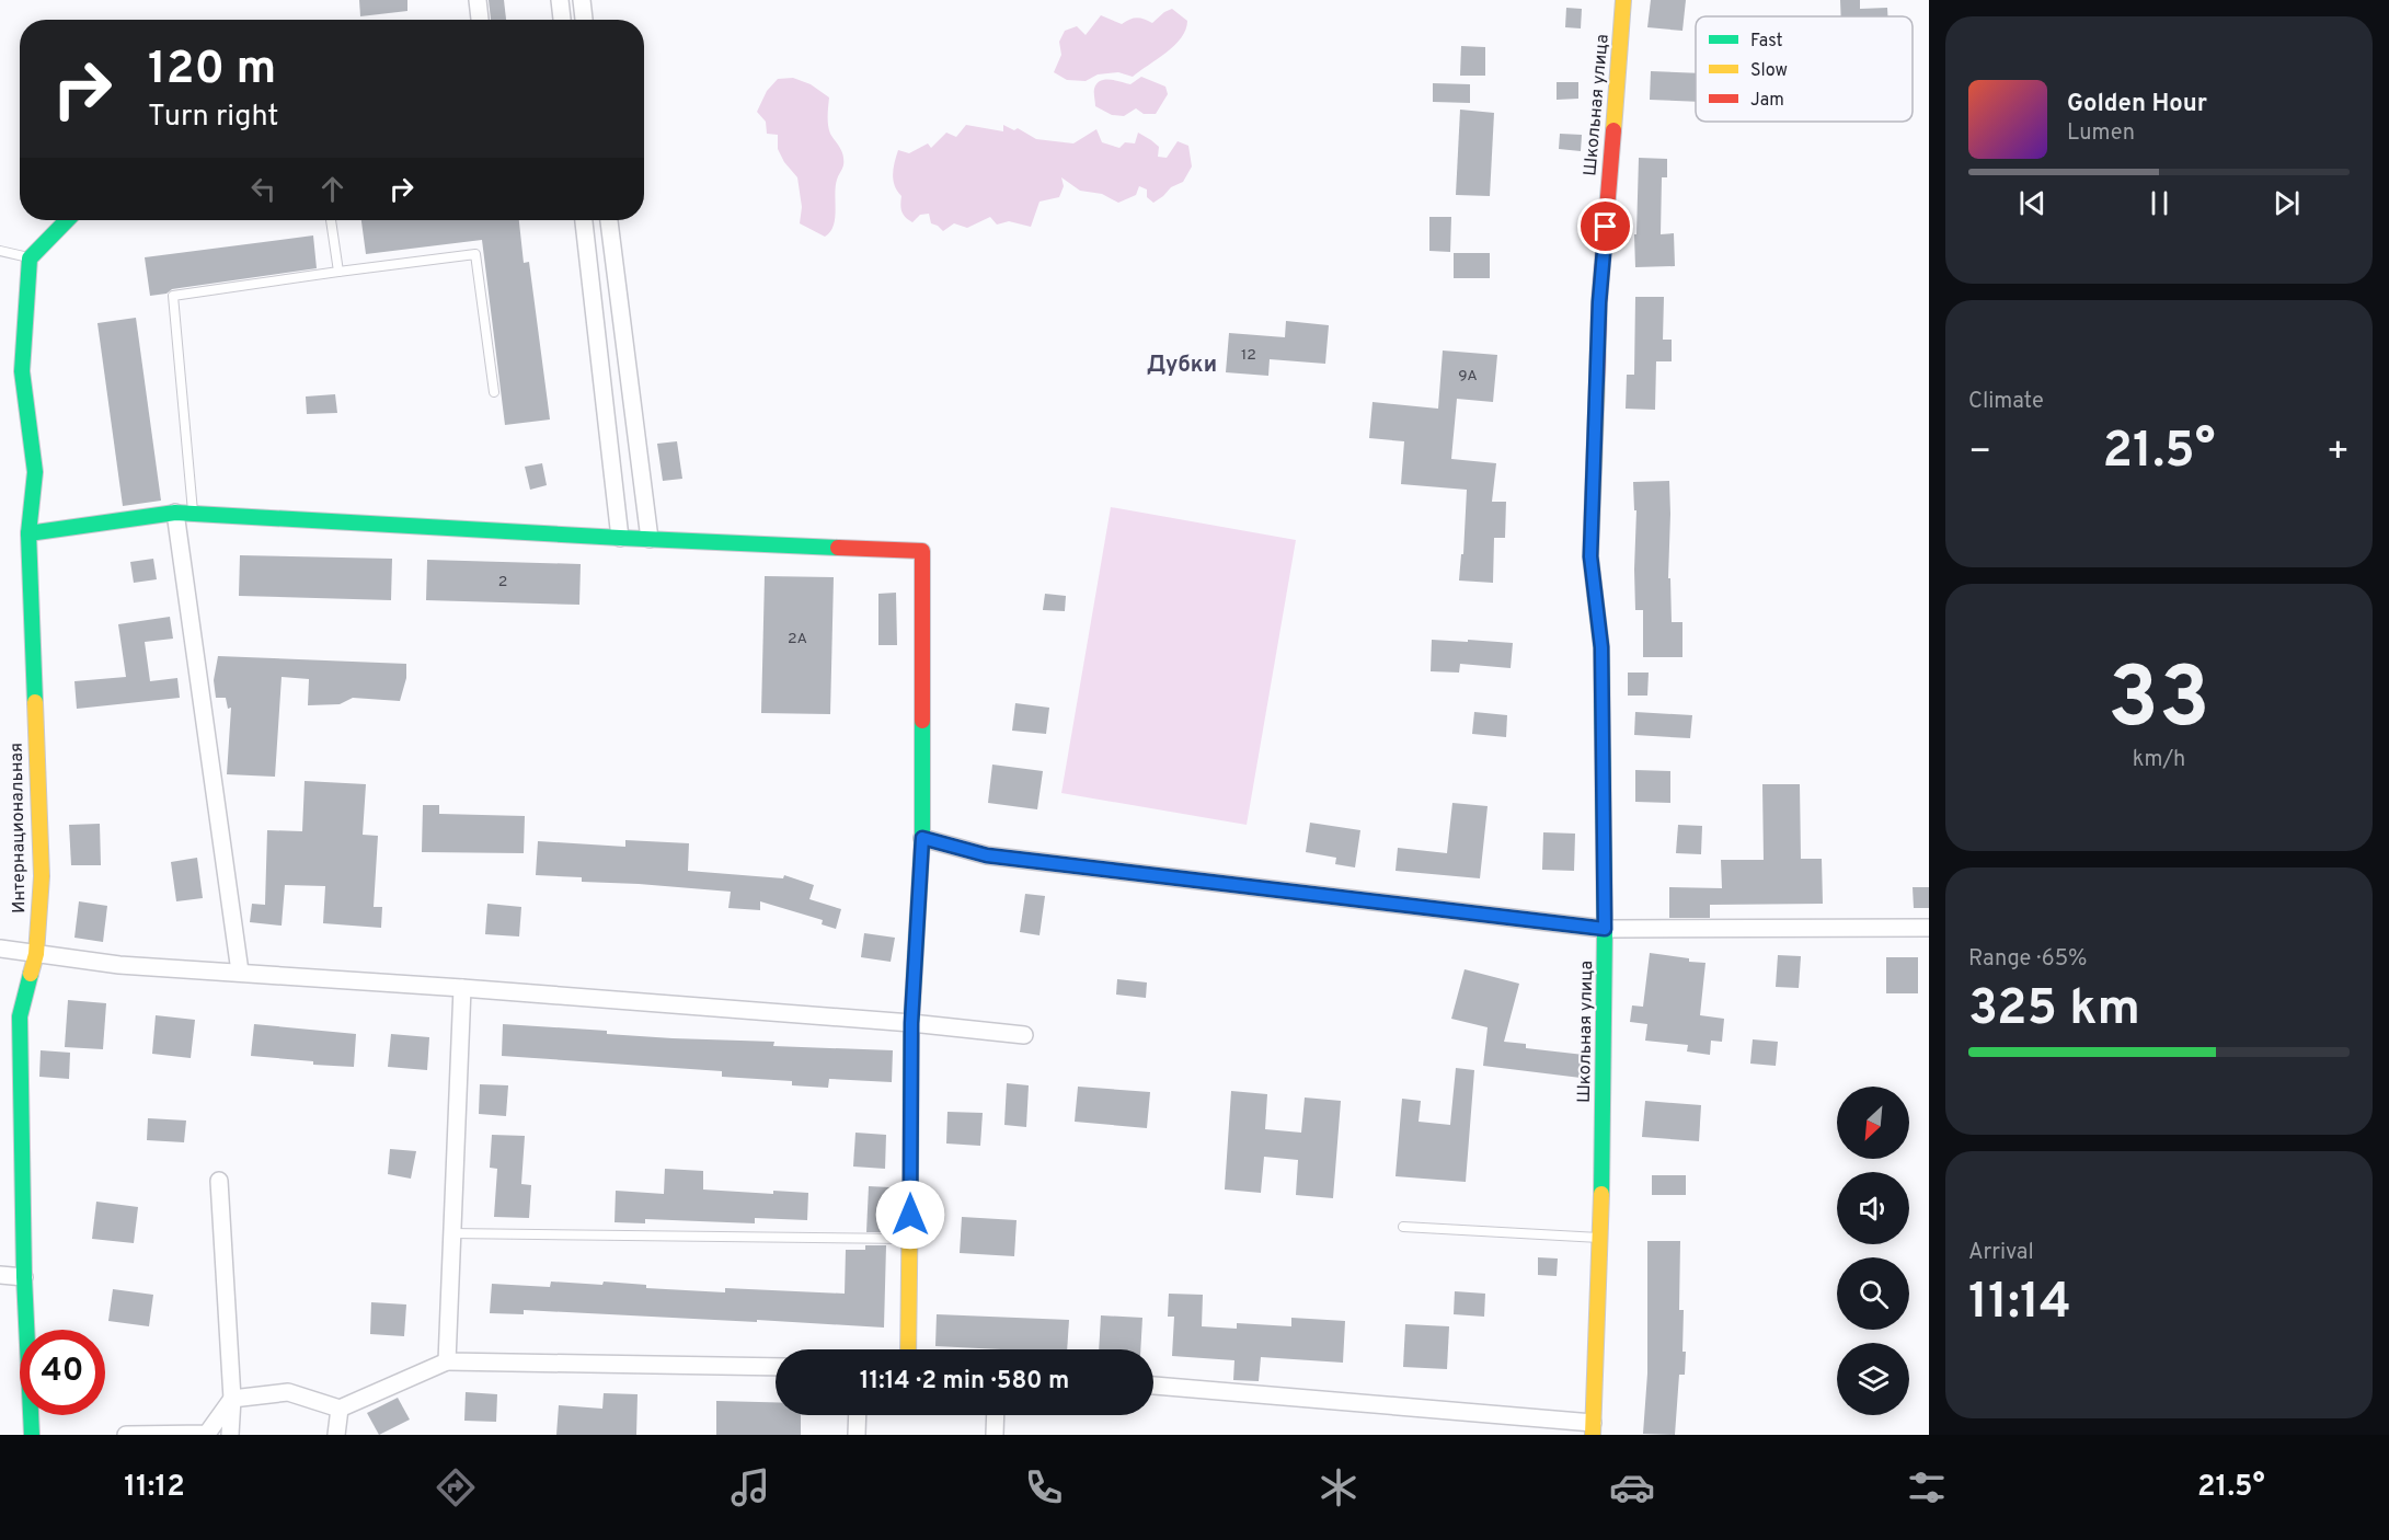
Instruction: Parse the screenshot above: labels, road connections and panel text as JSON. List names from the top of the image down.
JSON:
{
  "streets": {
    "street": ["Школьная улица", "Интернациональная"]
  },
  "districts": ["Дубки"],
  "house_numbers": [
    "12",
    "9А",
    "2",
    "2А"
  ],
  "legend": ["Fast", "Slow", "Jam"],
  "north": "bottom left",
  "page": {
    "turn": ["120 m", "Turn right"],
    "song": ["Golden Hour", "Lumen"],
    "tile": [
      "Climate",
      ["33", "km/h"],
      ["Range · 65%", "325 km"],
      ["Arrival", "11:14"]
    ],
    "heat": ["−", "21.5°", "+"],
    "limit": "40",
    "trip": "11:14 · 2 min · 580 m",
    "tabs": ["11:12", "21.5°"]
  }
}
